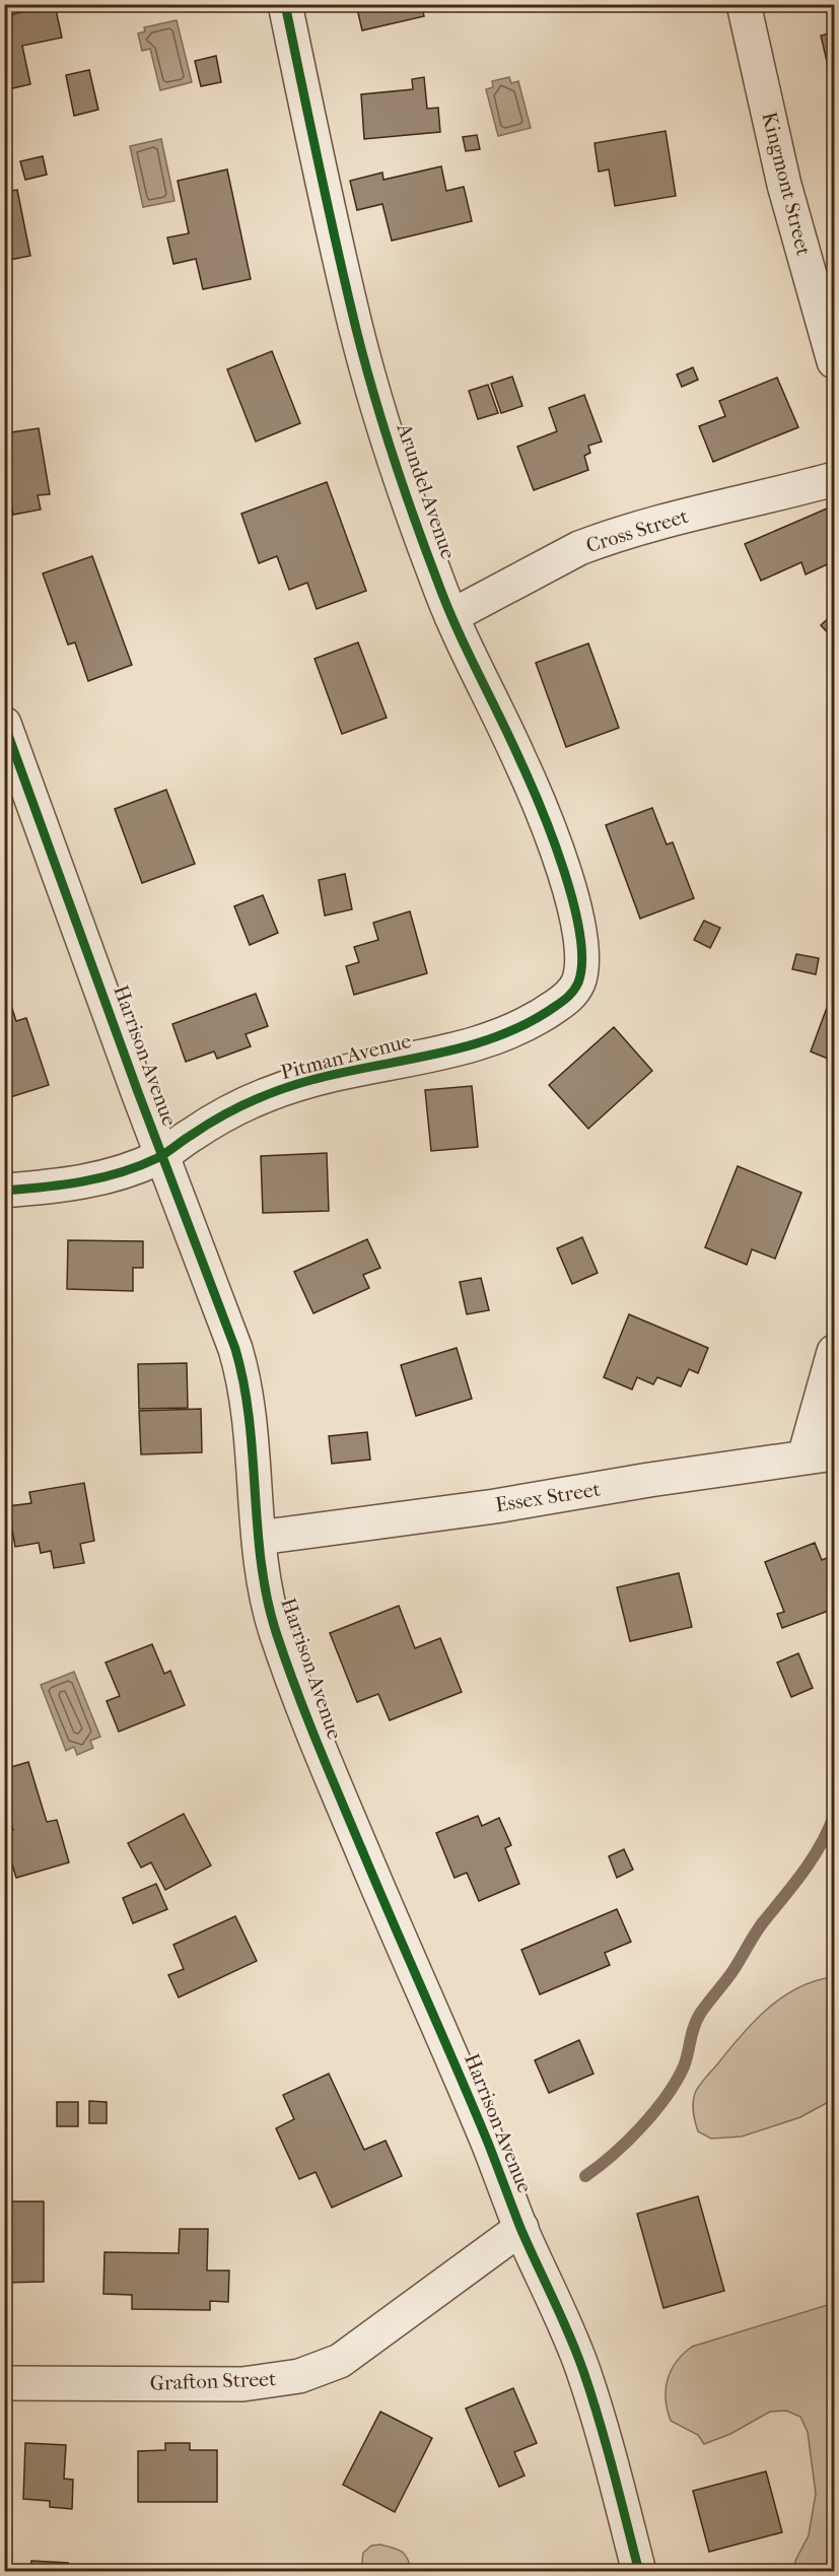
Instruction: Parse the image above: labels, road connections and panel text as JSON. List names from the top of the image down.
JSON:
{
  "streets": {
    "street": [
      "Kingmont Street",
      "Arundel Avenue",
      "Cross Street",
      "Harrison Avenue",
      "Pitman Avenue",
      "Essex Street",
      "Grafton Street"
    ]
  },
  "crossings": [
    ["Arundel Avenue", "Cross Street"],
    ["Arundel Avenue", "Pitman Avenue"],
    ["Harrison Avenue", "Pitman Avenue"],
    ["Harrison Avenue", "Essex Street"],
    ["Harrison Avenue", "Grafton Street"]
  ]
}
